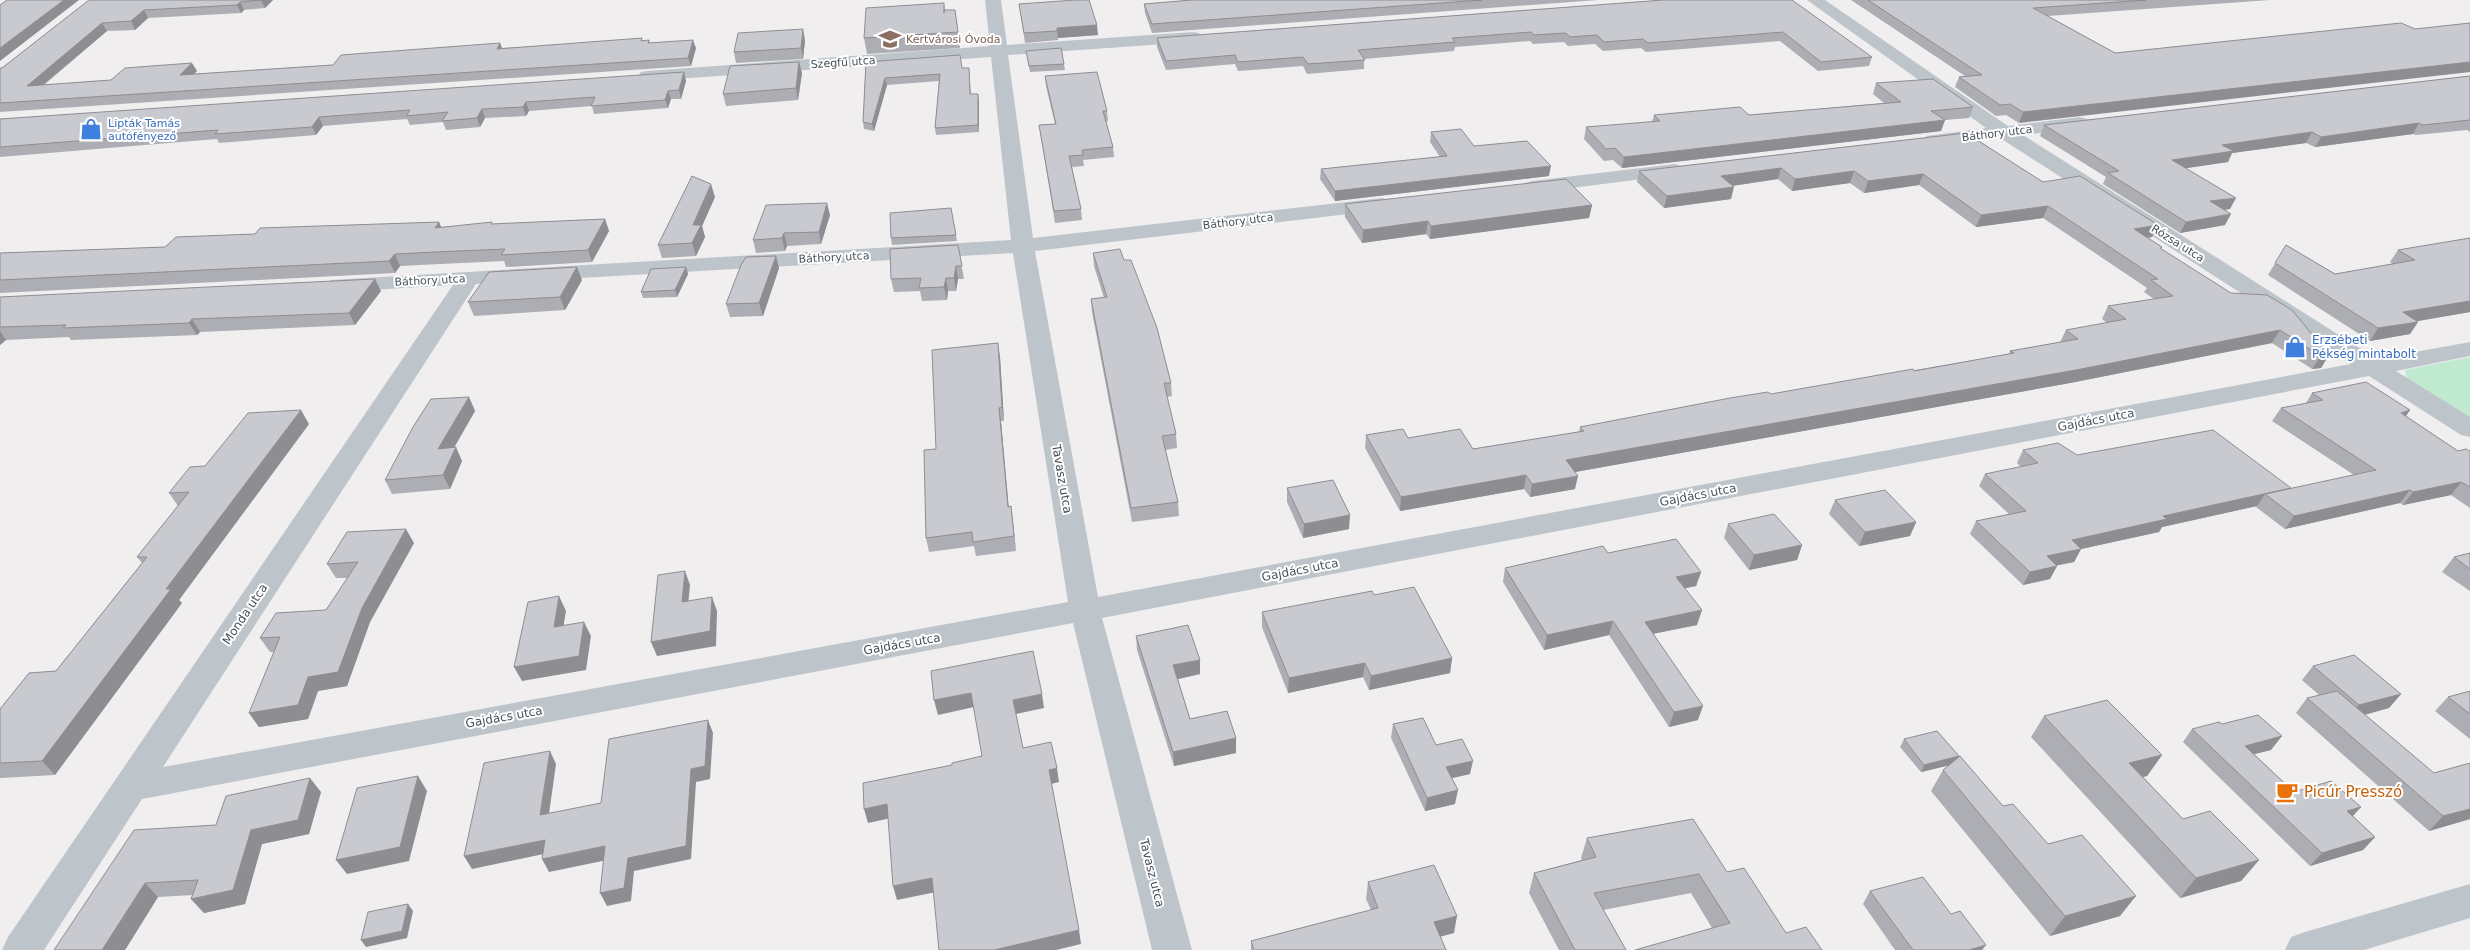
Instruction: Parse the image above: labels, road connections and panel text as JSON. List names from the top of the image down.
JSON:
{
  "streets": {
    "street": [
      "Szegfű utca",
      "Báthory utca",
      "Rózsa utca",
      "Gajdács utca",
      "Tavasz utca",
      "Monda utca"
    ]
  },
  "crossings": [
    ["Szegfű utca", "Tavasz utca"],
    ["Báthory utca", "Rózsa utca"],
    ["Báthory utca", "Tavasz utca"],
    ["Báthory utca", "Monda utca"],
    ["Rózsa utca", "Gajdács utca"],
    ["Gajdács utca", "Tavasz utca"],
    ["Gajdács utca", "Monda utca"]
  ],
  "places": {
    "school or university": ["Kertvárosi Óvoda"],
    "shop": ["Lipták Tamás autófényező", "Erzsébeti Pékség mintabolt"],
    "cafe": ["Picúr Presszó"]
  }
}
